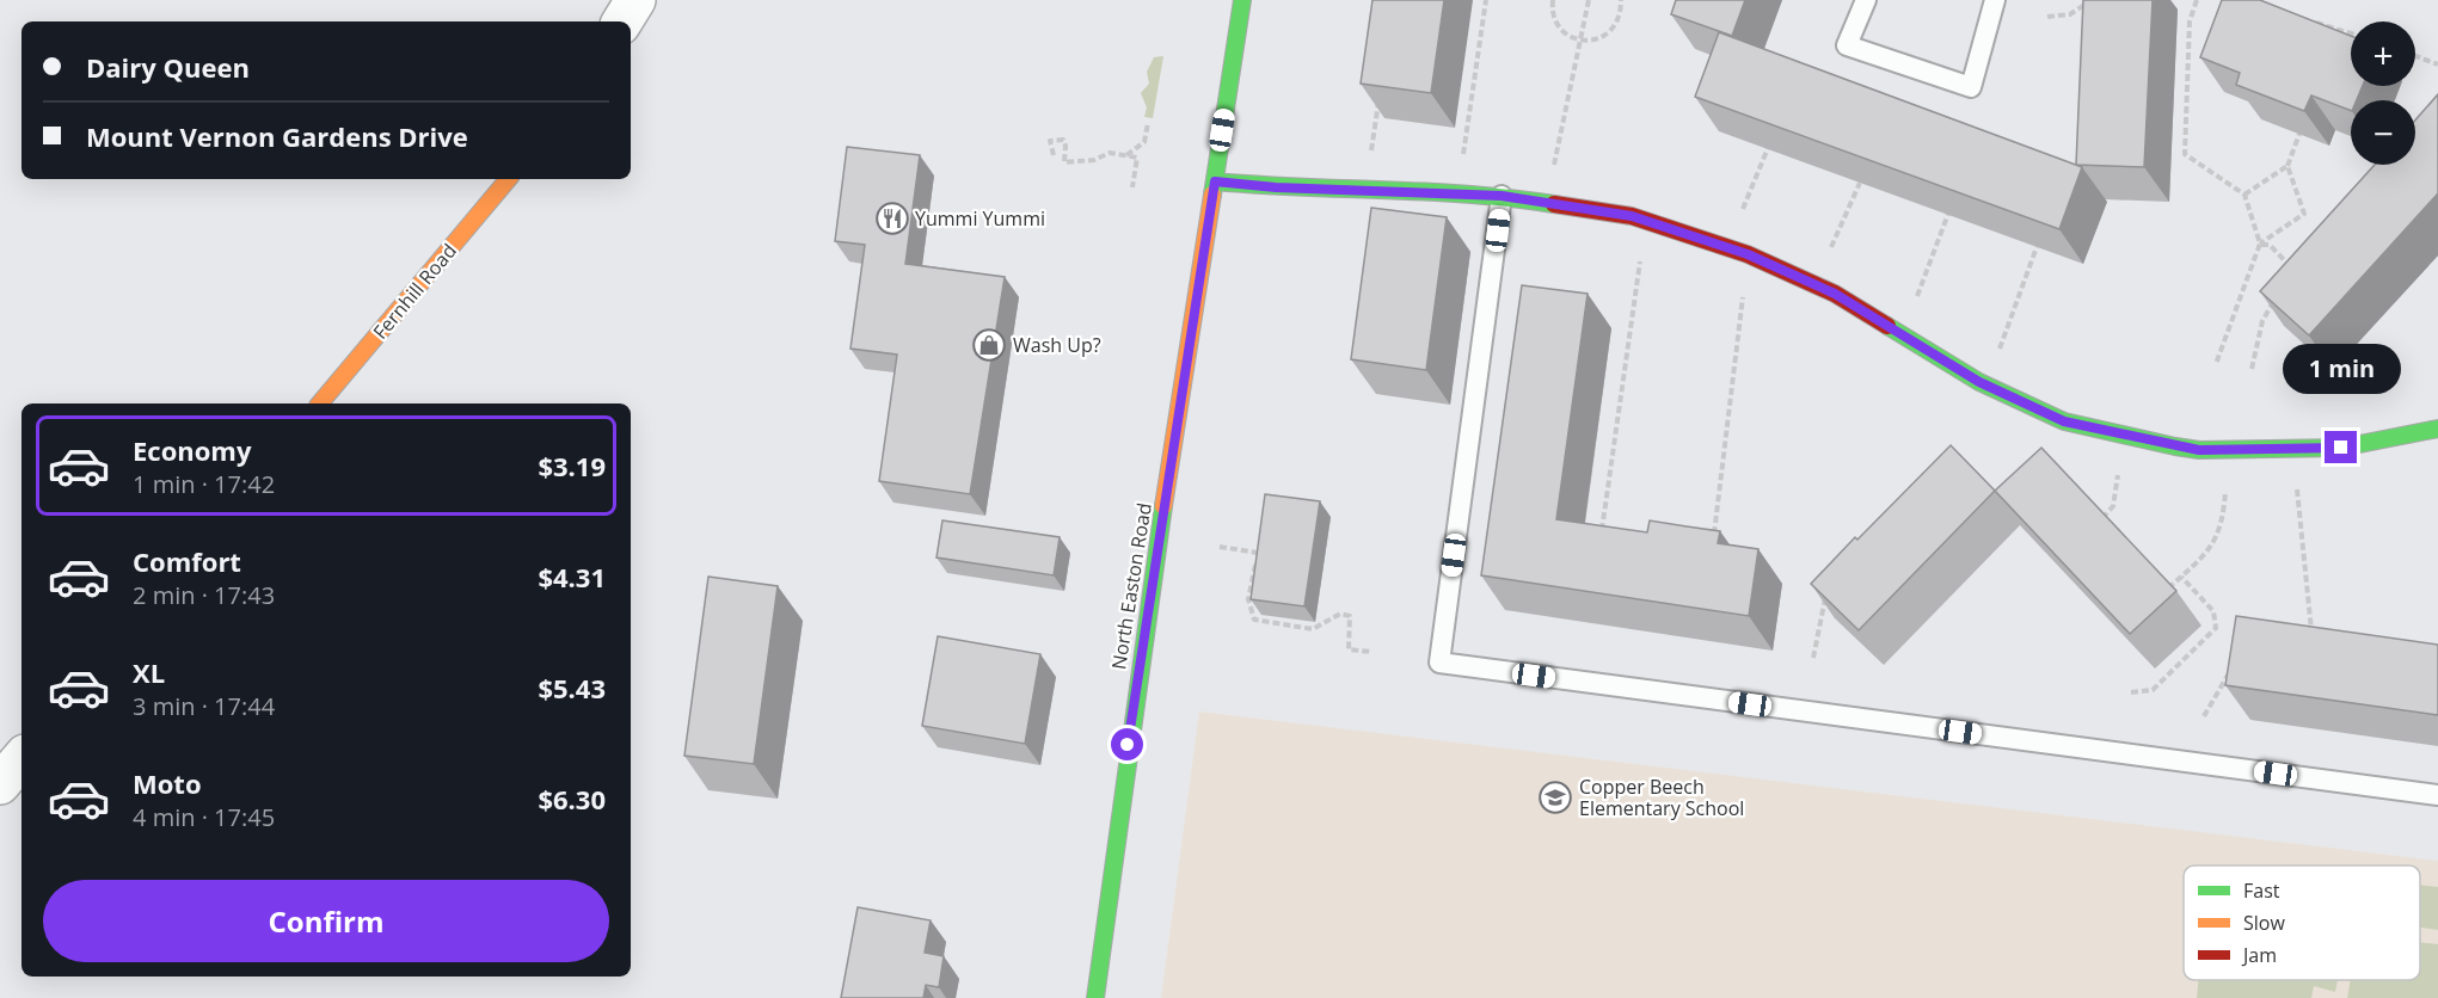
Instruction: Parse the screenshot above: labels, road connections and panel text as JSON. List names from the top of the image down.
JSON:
{
  "streets": {
    "street": ["Fernhill Road", "North Easton Road"]
  },
  "places": {
    "restaurant": ["Yummi Yummi"],
    "shop": ["Wash Up?"],
    "school or university": ["Copper Beech Elementary School"]
  },
  "legend": ["Fast", "Slow", "Jam"],
  "page": {
    "map_buttons": ["+", "−"],
    "banner": ["Dairy Queen", "Mount Vernon Gardens Drive"],
    "bubble": "1 min",
    "list": [
      {
        "name": "Economy",
        "note": "1 min · 17:42",
        "value": "$3.19"
      },
      {
        "name": "Comfort",
        "note": "2 min · 17:43",
        "value": "$4.31"
      },
      {
        "name": "XL",
        "note": "3 min · 17:44",
        "value": "$5.43"
      },
      {
        "name": "Moto",
        "note": "4 min · 17:45",
        "value": "$6.30"
      }
    ],
    "buttons": "Confirm"
  }
}
